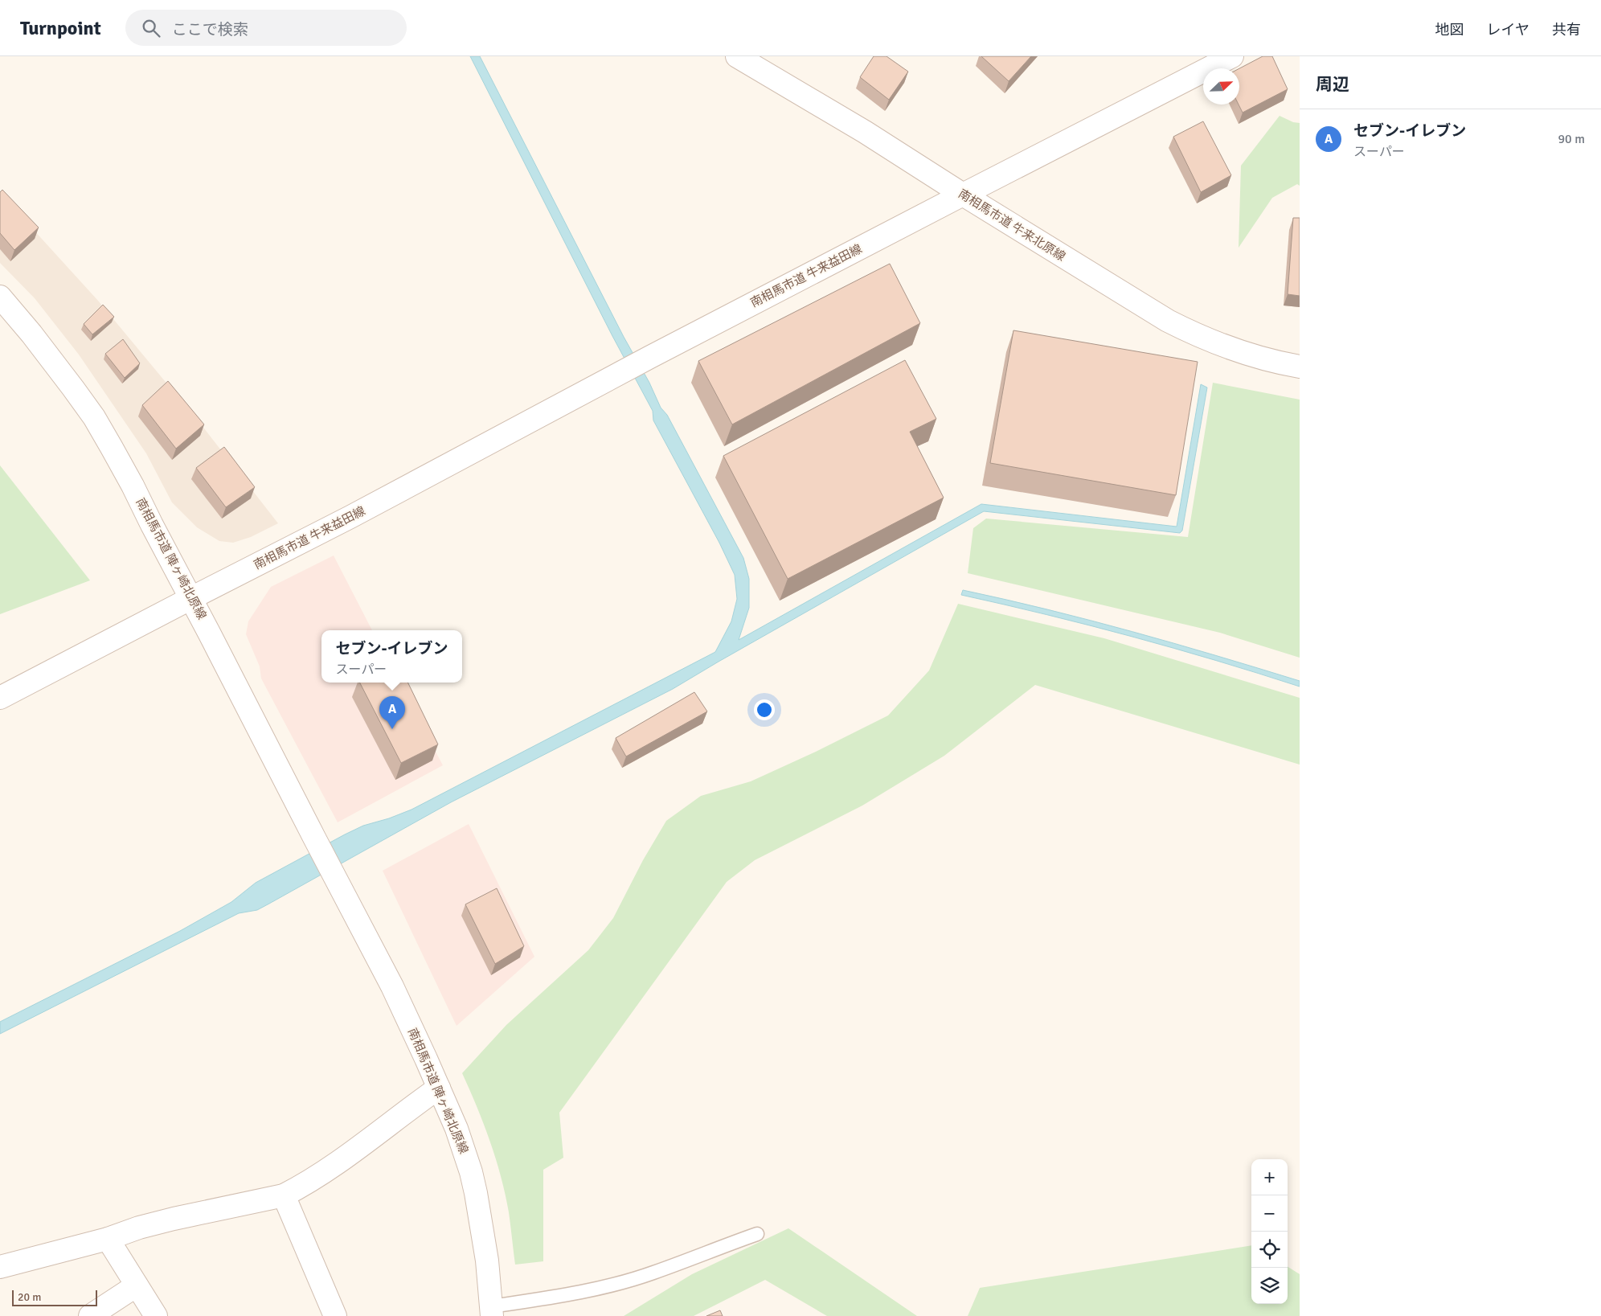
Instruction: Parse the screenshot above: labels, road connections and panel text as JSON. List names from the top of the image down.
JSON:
{
  "streets": {
    "street": ["南相馬市道 牛来北原線", "南相馬市道 牛来益田線", "南相馬市道 陣ヶ崎北原線"]
  },
  "crossings": [
    ["南相馬市道 牛来北原線", "南相馬市道 牛来益田線"],
    ["南相馬市道 牛来益田線", "南相馬市道 陣ヶ崎北原線"]
  ],
  "scale_bar": "20 m",
  "north": "top right",
  "page": {
    "header": "Turnpoint",
    "search": "ここで検索",
    "nav": ["地図", "レイヤ", "共有"],
    "heading": "周辺",
    "list": [
      {
        "mark": "A",
        "name": "セブン-イレブン",
        "note": "スーパー",
        "value": "90 m"
      }
    ],
    "popup": ["セブン-イレブン", "スーパー"],
    "pins": "A",
    "map_buttons": ["+", "−"],
    "scale": "20 m"
  }
}
